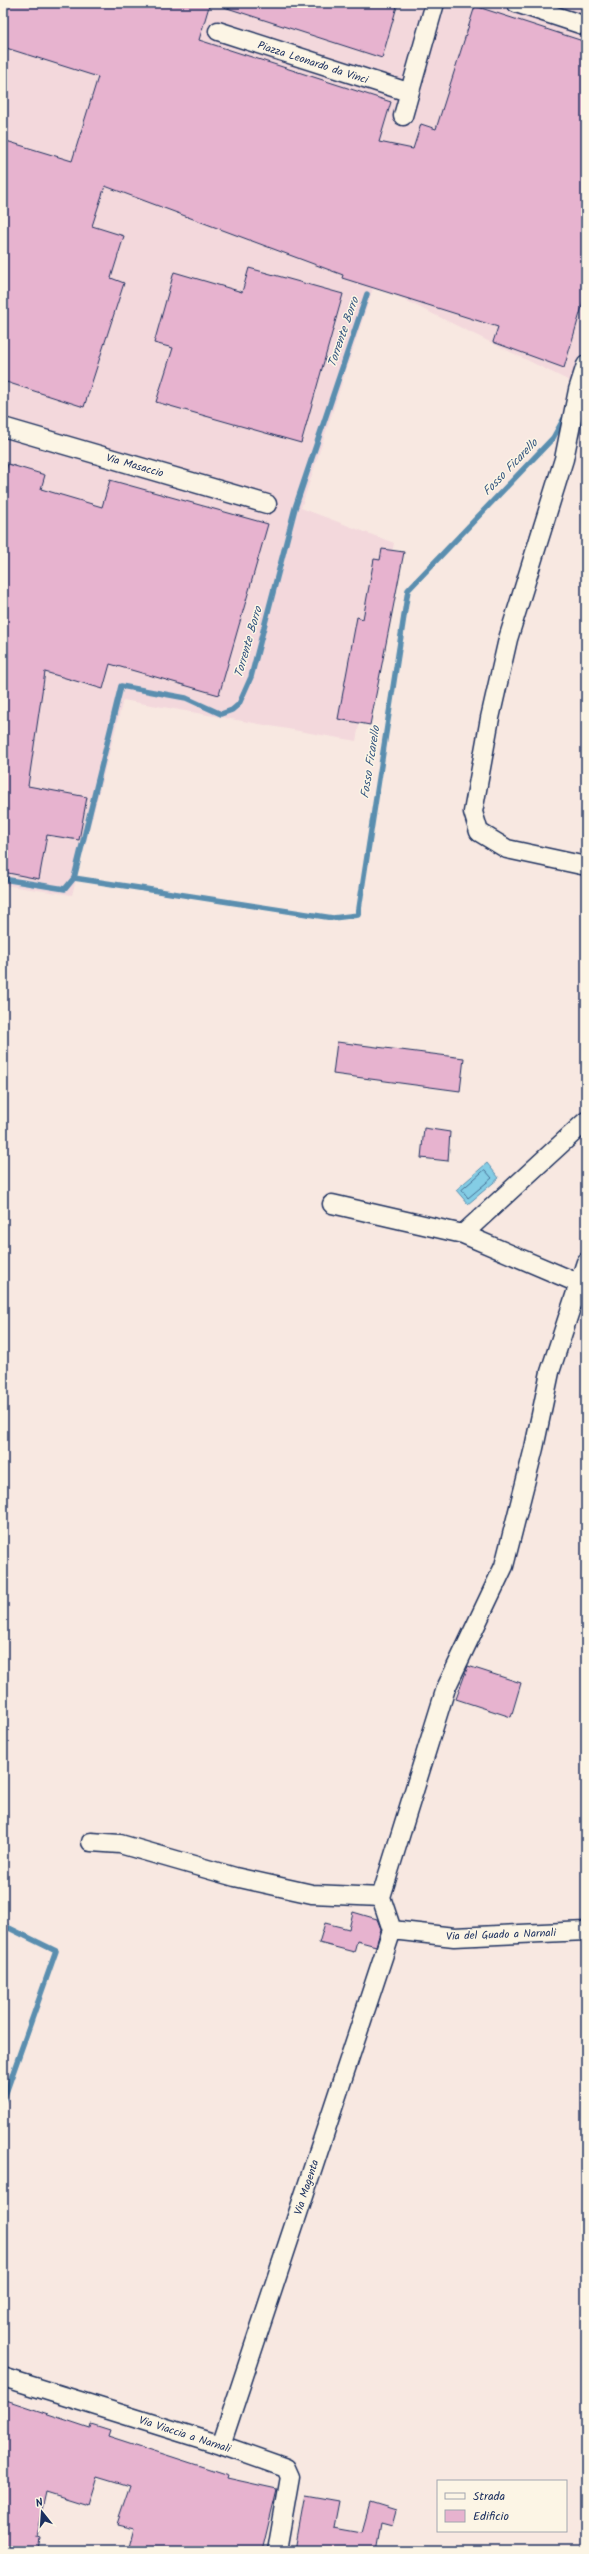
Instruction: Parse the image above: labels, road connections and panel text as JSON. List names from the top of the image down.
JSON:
{
  "streets": {
    "street": [
      "Piazza Leonardo da Vinci",
      "Via Masaccio",
      "Via del Guado a Narnali",
      "Via Magenta",
      "Via Viaccia a Narnali"
    ]
  },
  "crossings": [
    ["Via del Guado a Narnali", "Via Magenta"],
    ["Via Magenta", "Via Viaccia a Narnali"]
  ],
  "water": ["Torrente Borro", "Fosso Ficarello"],
  "legend": ["Strada", "Edificio"],
  "north": "top"
}
